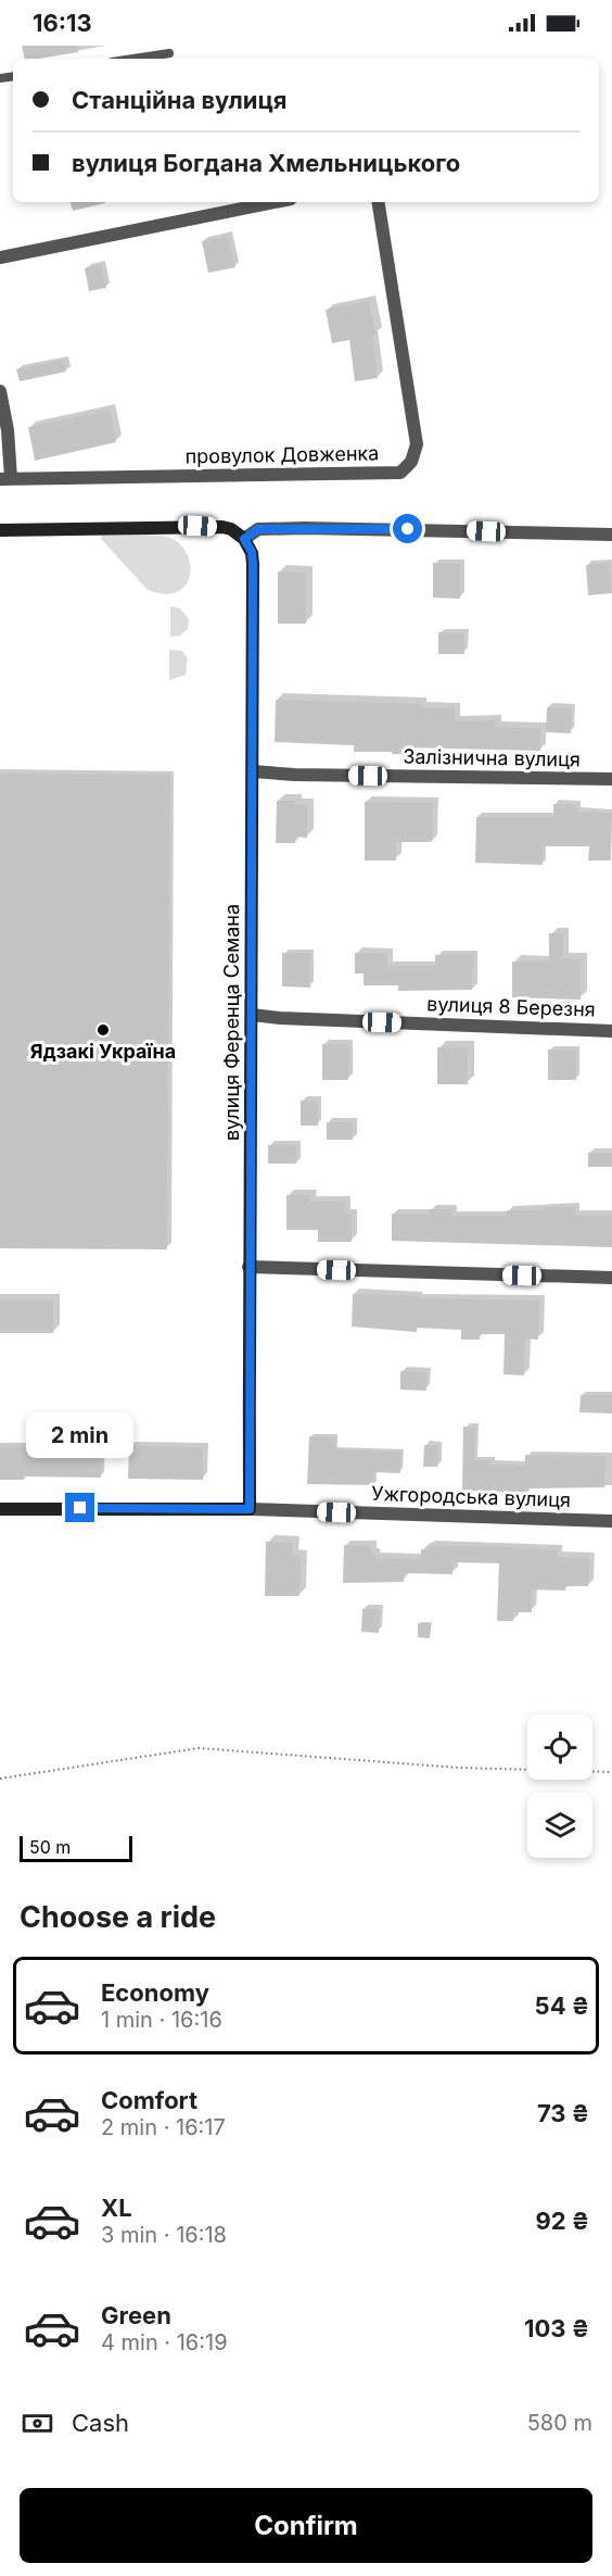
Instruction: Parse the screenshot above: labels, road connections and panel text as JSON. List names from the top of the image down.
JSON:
{
  "streets": {
    "street": [
      "провулок Довженка",
      "Залізнична вулиця",
      "вулиця 8 Березня",
      "вулиця Ференца Семана",
      "Ужгородська вулиця"
    ]
  },
  "crossings": [
    ["Залізнична вулиця", "вулиця Ференца Семана"],
    ["вулиця 8 Березня", "вулиця Ференца Семана"],
    ["вулиця Ференца Семана", "Ужгородська вулиця"]
  ],
  "places": ["Ядзакі Україна"],
  "scale_bar": "50 m",
  "page": {
    "status": "16:13",
    "banner": ["Станційна вулиця", "вулиця Богдана Хмельницького"],
    "bubble": "2 min",
    "scale": "50 m",
    "heading": "Choose a ride",
    "list": [
      {
        "name": "Economy",
        "note": "1 min · 16:16",
        "value": "54 ₴"
      },
      {
        "name": "Comfort",
        "note": "2 min · 16:17",
        "value": "73 ₴"
      },
      {
        "name": "XL",
        "note": "3 min · 16:18",
        "value": "92 ₴"
      },
      {
        "name": "Green",
        "note": "4 min · 16:19",
        "value": "103 ₴"
      }
    ],
    "pay": ["Cash", "580 m"],
    "buttons": "Confirm"
  }
}
